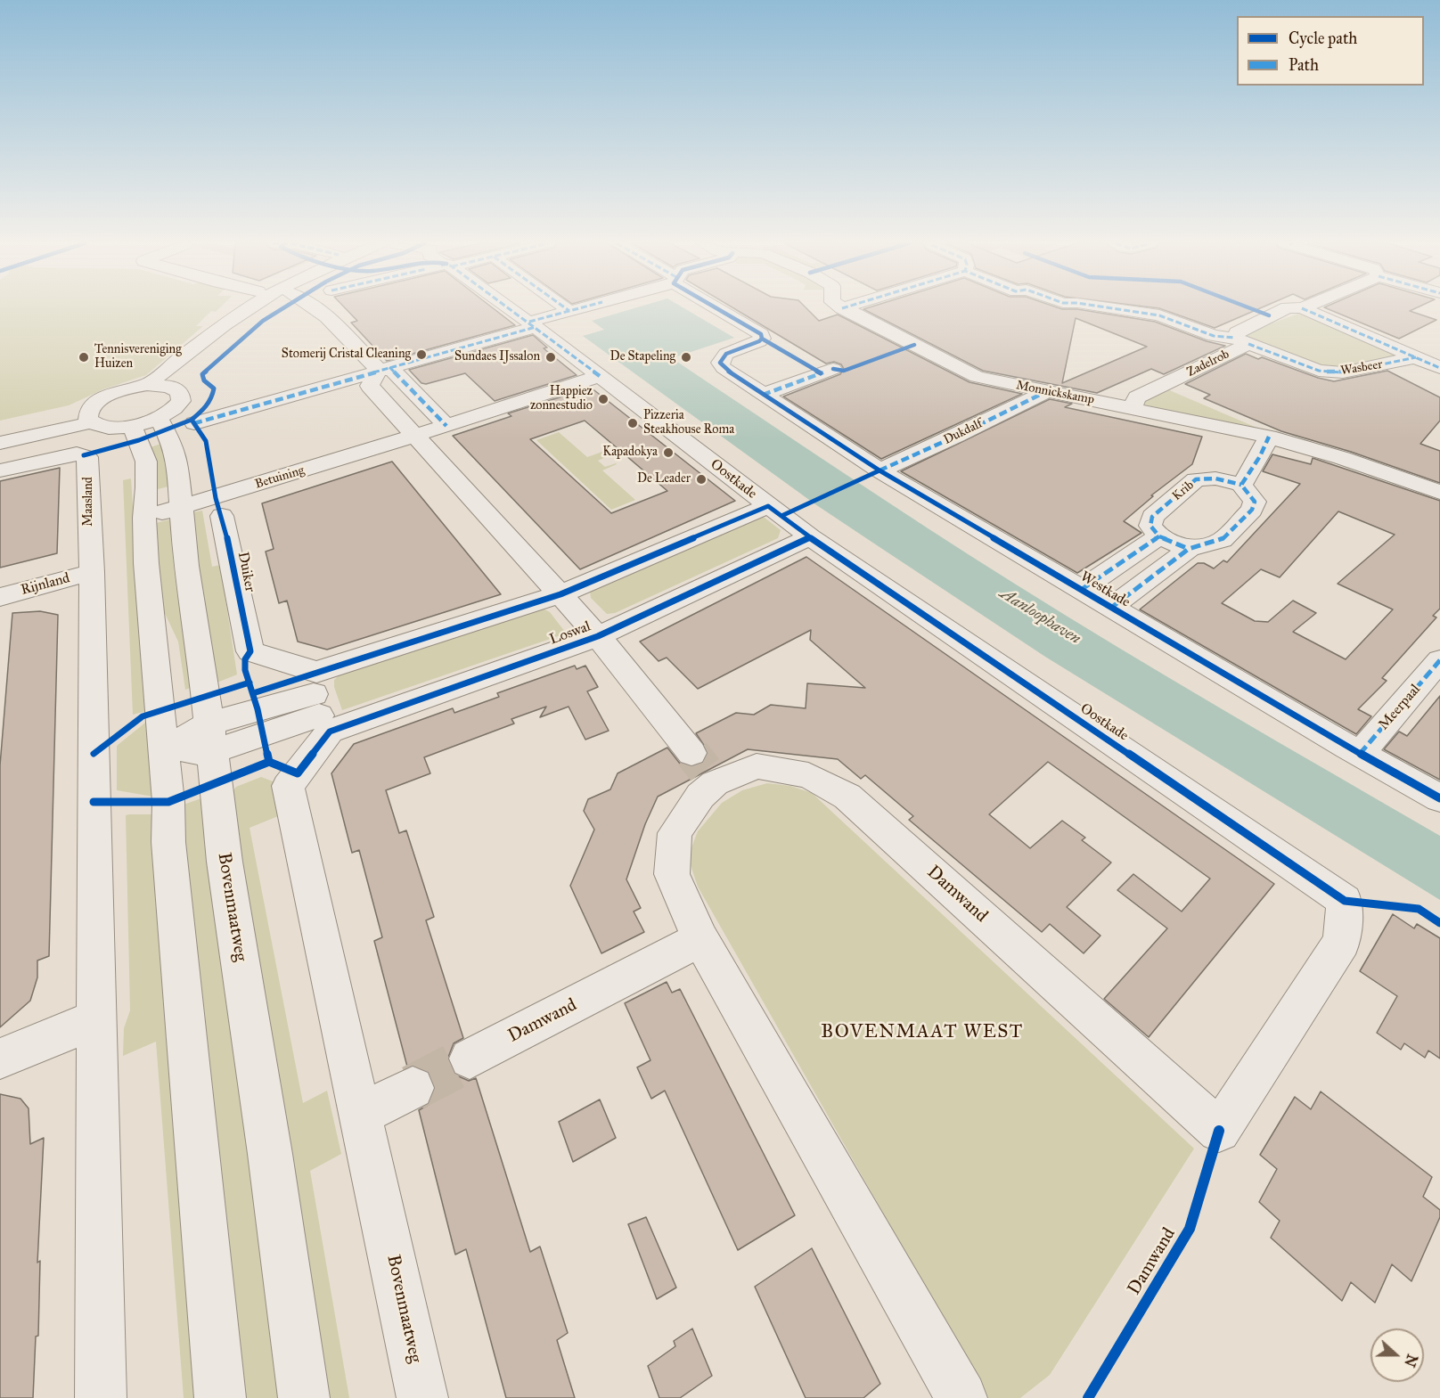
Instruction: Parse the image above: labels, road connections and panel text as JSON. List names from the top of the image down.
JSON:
{
  "streets": {
    "street": [
      "Zadelrob",
      "Wasbeer",
      "Monnickskamp",
      "Dukdalf",
      "Betuining",
      "Oostkade",
      "Krib",
      "Maasland",
      "Duiker",
      "Rijnland",
      "Westkade",
      "Loswal",
      "Meerpaal",
      "Damwand",
      "Bovenmaatweg"
    ]
  },
  "crossings": [
    ["Zadelrob", "Wasbeer"],
    ["Zadelrob", "Monnickskamp"],
    ["Monnickskamp", "Dukdalf"],
    ["Dukdalf", "Westkade"],
    ["Betuining", "Oostkade"],
    ["Betuining", "Bovenmaatweg"],
    ["Oostkade", "Loswal"],
    ["Oostkade", "Damwand"],
    ["Maasland", "Rijnland"],
    ["Duiker", "Loswal"],
    ["Duiker", "Bovenmaatweg"],
    ["Westkade", "Meerpaal"],
    ["Loswal", "Bovenmaatweg"]
  ],
  "districts": ["BOVENMAAT WEST"],
  "water": ["Aanloophaven"],
  "places": [
    "Stomerij Cristal Cleaning",
    "Tennisvereniging Huizen",
    "Sundaes IJssalon",
    "De Stapeling",
    "Happiez zonnestudio",
    "Pizzeria Steakhouse Roma",
    "Kapadokya",
    "De Leader"
  ],
  "legend": ["Cycle path", "Path"],
  "north": "right"
}
